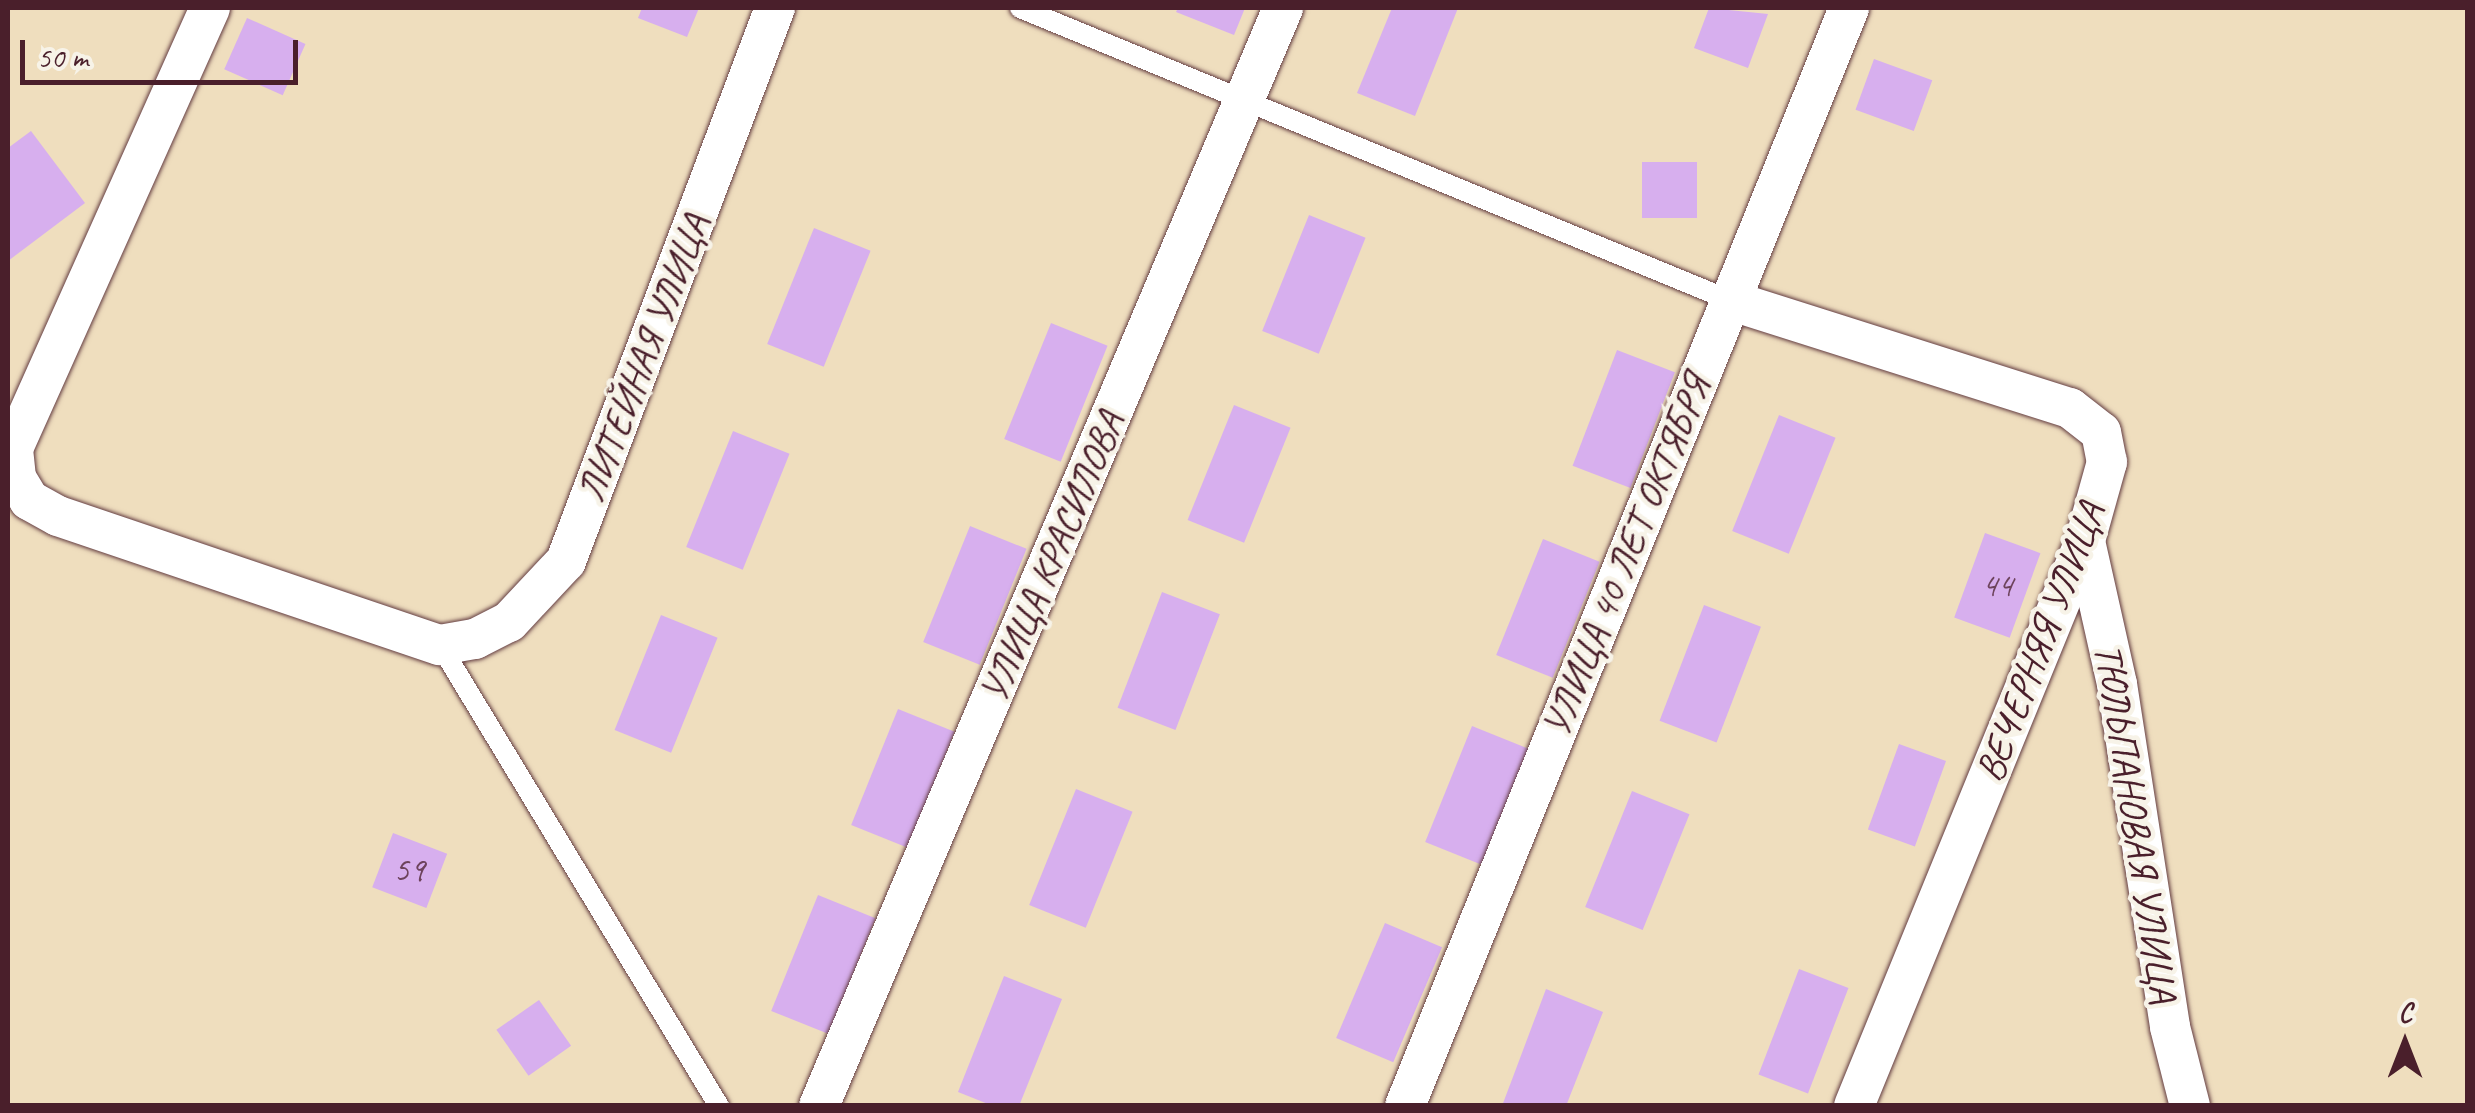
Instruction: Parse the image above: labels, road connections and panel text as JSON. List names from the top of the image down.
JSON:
{
  "streets": {
    "street": [
      "ЛИТЕЙНАЯ УЛИЦА",
      "УЛИЦА 40 ЛЕТ ОКТЯБРЯ",
      "УЛИЦА КРАСИЛОВА",
      "ВЕЧЕРНЯЯ УЛИЦА",
      "ТЮЛЬПАНОВАЯ УЛИЦА"
    ]
  },
  "crossings": [
    ["УЛИЦА 40 ЛЕТ ОКТЯБРЯ", "ВЕЧЕРНЯЯ УЛИЦА"],
    ["ВЕЧЕРНЯЯ УЛИЦА", "ТЮЛЬПАНОВАЯ УЛИЦА"]
  ],
  "house_numbers": ["44", "59"],
  "scale_bar": "50 m",
  "north": "top"
}
